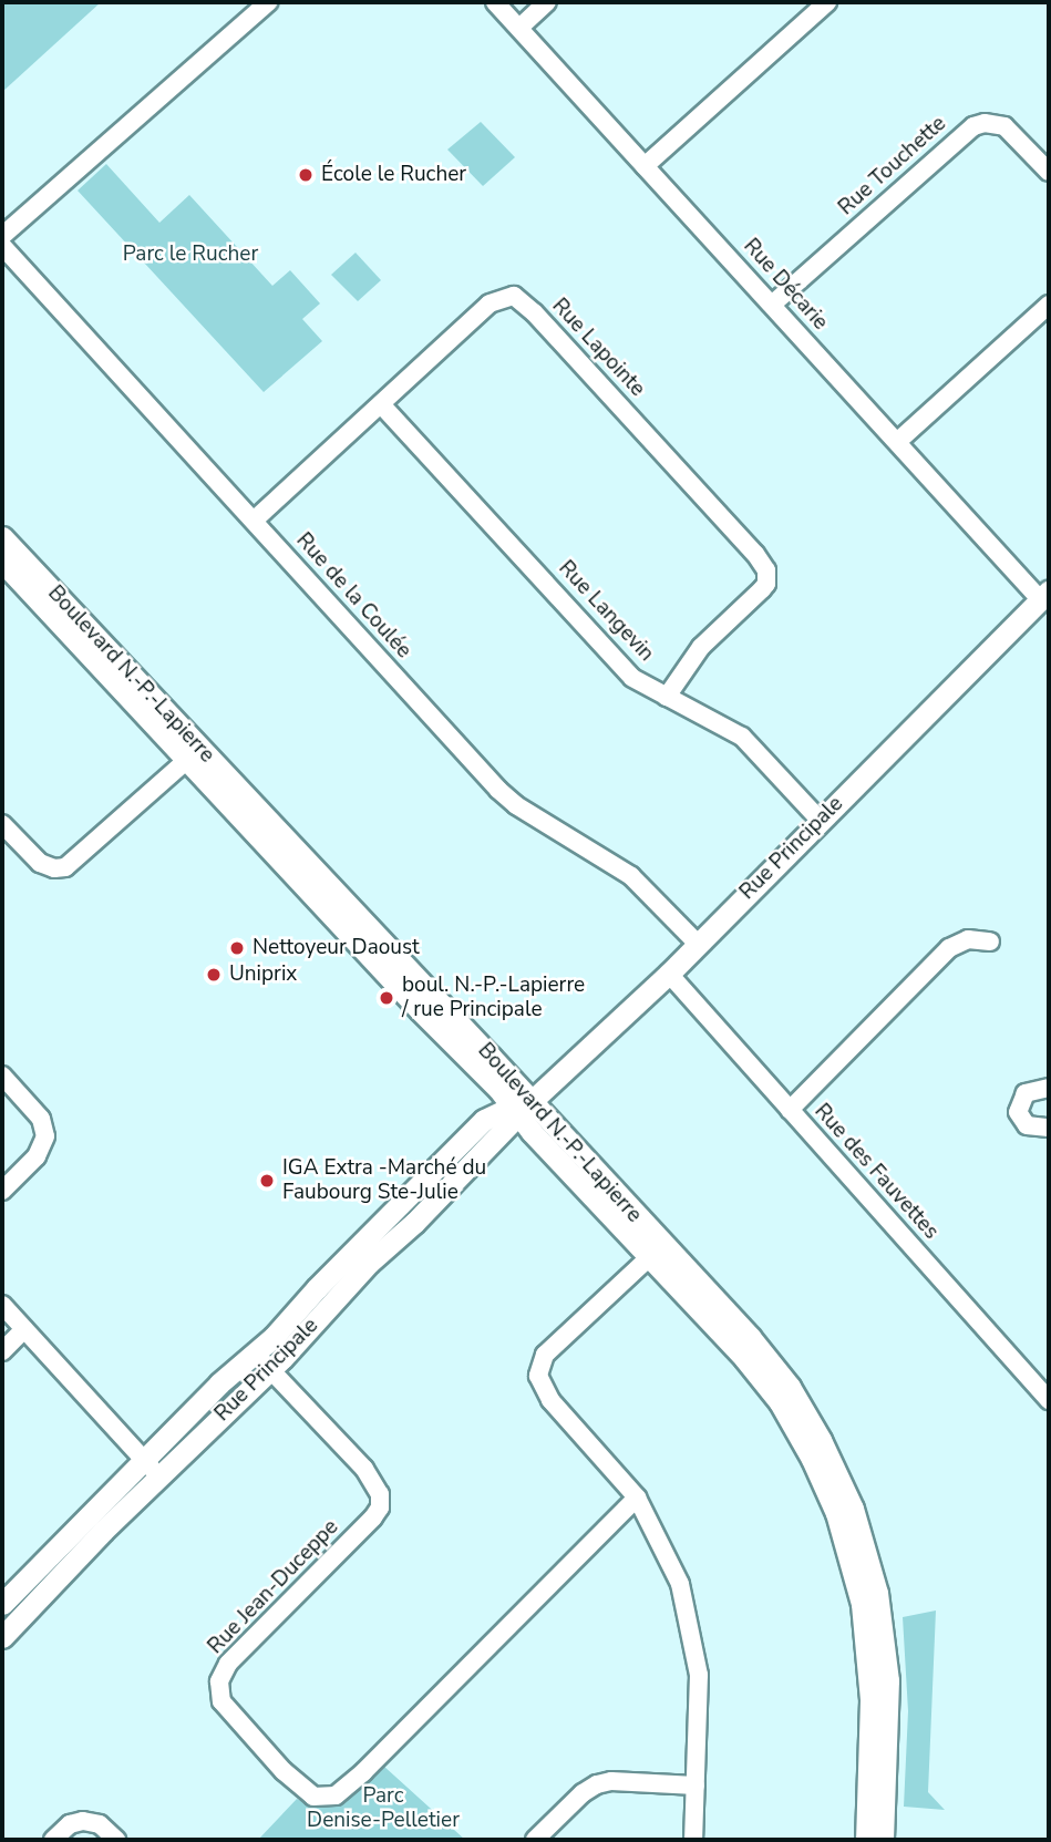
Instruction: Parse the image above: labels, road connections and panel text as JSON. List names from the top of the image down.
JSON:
{
  "streets": {
    "street": [
      "Rue Touchette",
      "Rue Décarie",
      "Rue Lapointe",
      "Rue de la Coulée",
      "Rue Langevin",
      "Boulevard N.-P.-Lapierre",
      "Rue Principale",
      "Rue des Fauvettes",
      "Rue Jean-Duceppe"
    ]
  },
  "crossings": [
    ["Rue Touchette", "Rue Décarie"],
    ["Rue Décarie", "Rue Principale"],
    ["Rue Lapointe", "Rue de la Coulée"],
    ["Rue Lapointe", "Rue Langevin"],
    ["Rue de la Coulée", "Rue Principale"],
    ["Rue Langevin", "Rue Principale"],
    ["Boulevard N.-P.-Lapierre", "Rue Principale"],
    ["Rue Principale", "Rue des Fauvettes"],
    ["Rue Principale", "Rue Jean-Duceppe"]
  ],
  "parks": ["Parc le Rucher", "Parc Denise-Pelletier"],
  "places": [
    "École le Rucher",
    "Nettoyeur Daoust",
    "Uniprix",
    "boul. N.-P.-Lapierre / rue Principale",
    "IGA Extra -Marché du Faubourg Ste-Julie"
  ]
}
